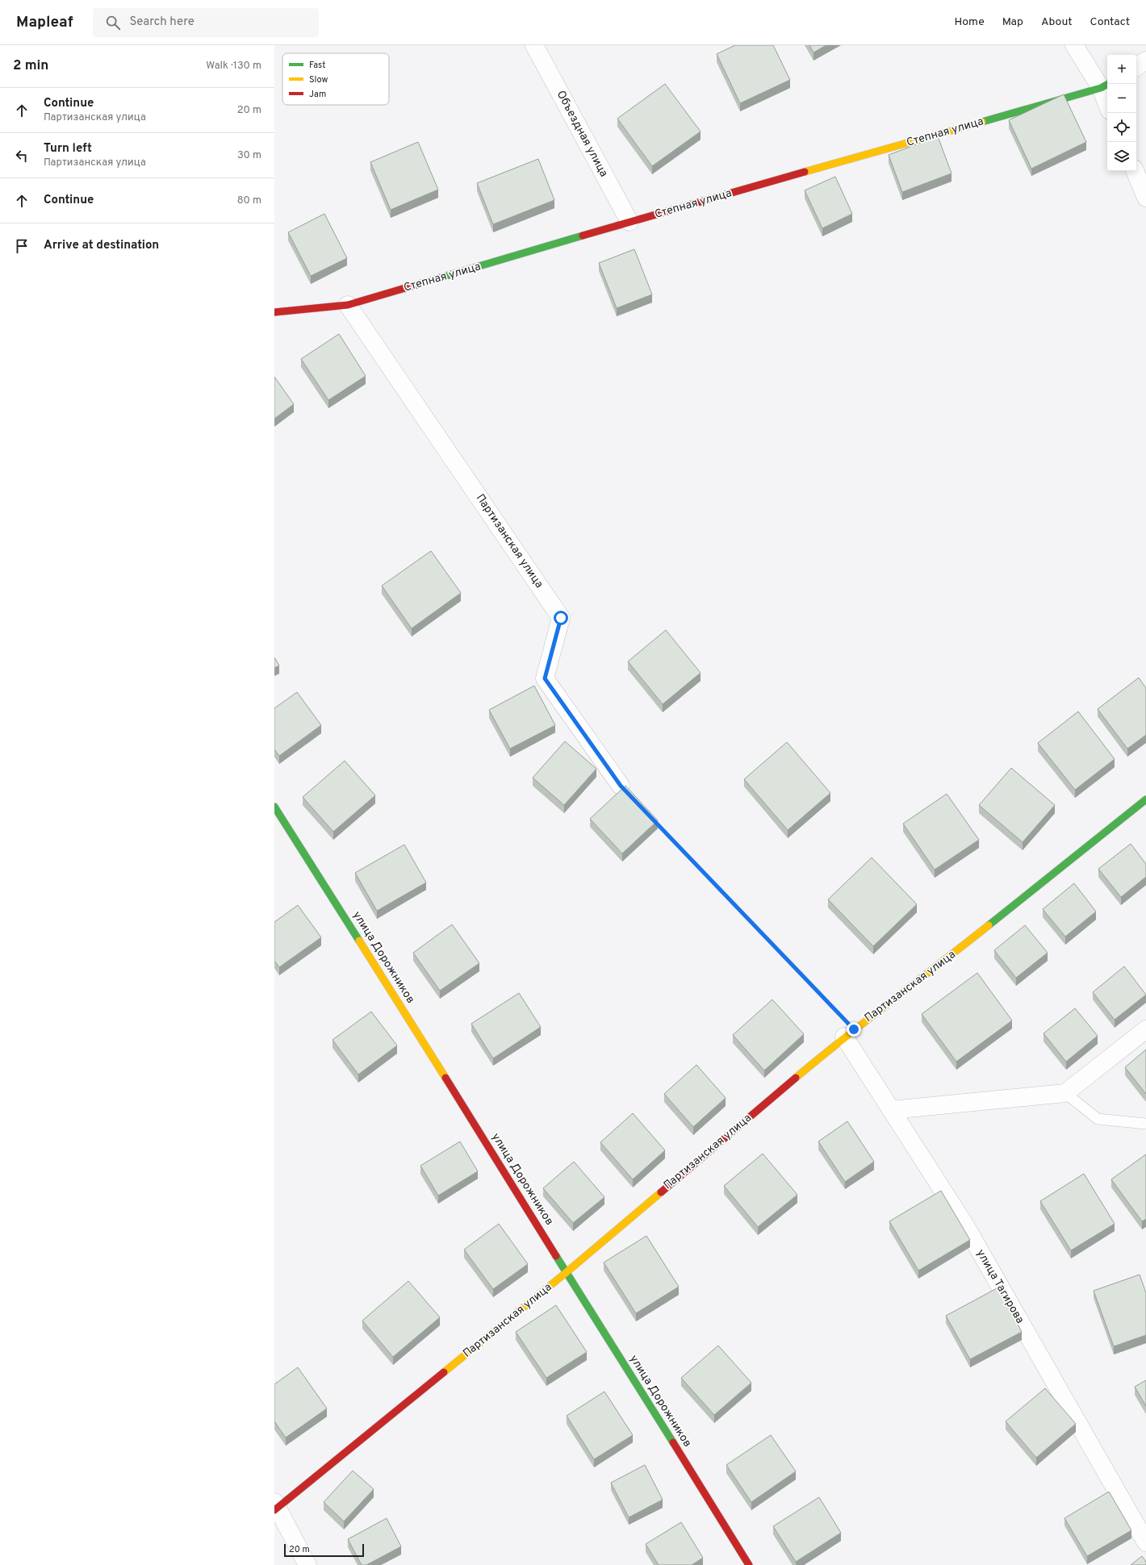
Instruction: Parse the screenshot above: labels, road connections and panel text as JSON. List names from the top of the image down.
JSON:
{
  "streets": {
    "street": [
      "Степная улица",
      "Объездная улица",
      "Партизанская улица",
      "улица Дорожников",
      "улица Тагирова"
    ]
  },
  "crossings": [
    ["Степная улица", "Объездная улица"],
    ["Степная улица", "Партизанская улица"],
    ["Партизанская улица", "улица Дорожников"],
    ["Партизанская улица", "улица Тагирова"]
  ],
  "legend": ["Fast", "Slow", "Jam"],
  "scale_bar": "20 m",
  "page": {
    "header": "Mapleaf",
    "search": "Search here",
    "nav": [
      "Home",
      "Map",
      "About",
      "Contact"
    ],
    "heading": ["2 min", "Walk · 130 m"],
    "map_buttons": ["+", "−"],
    "list": [
      ["Continue", "Партизанская улица", "20 m"],
      ["Turn left", "Партизанская улица", "30 m"],
      ["Continue", "80 m"],
      "Arrive at destination"
    ],
    "scale": "20 m"
  }
}
